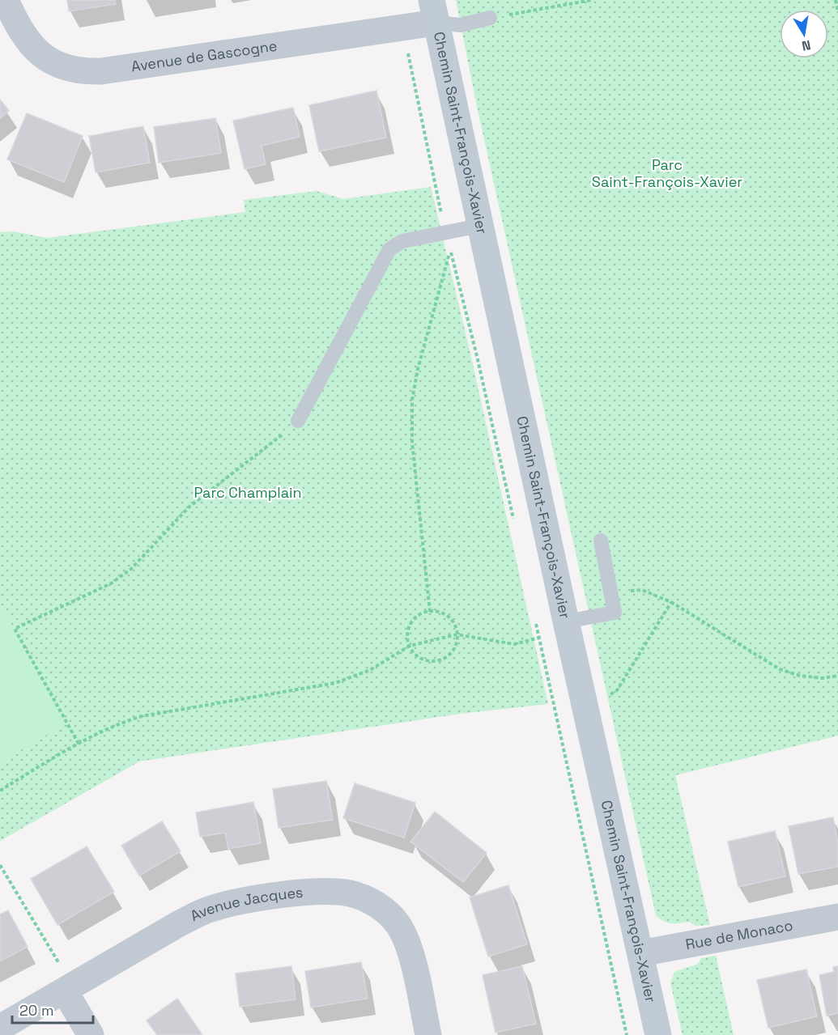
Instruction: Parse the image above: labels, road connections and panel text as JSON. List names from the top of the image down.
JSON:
{
  "streets": {
    "street": [
      "Avenue de Gascogne",
      "Chemin Saint-François-Xavier",
      "Avenue Jacques",
      "Rue de Monaco"
    ]
  },
  "crossings": [
    ["Avenue de Gascogne", "Chemin Saint-François-Xavier"],
    ["Chemin Saint-François-Xavier", "Rue de Monaco"]
  ],
  "parks": ["Parc Saint-François-Xavier", "Parc Champlain"],
  "scale_bar": "20 m",
  "north": "bottom"
}
